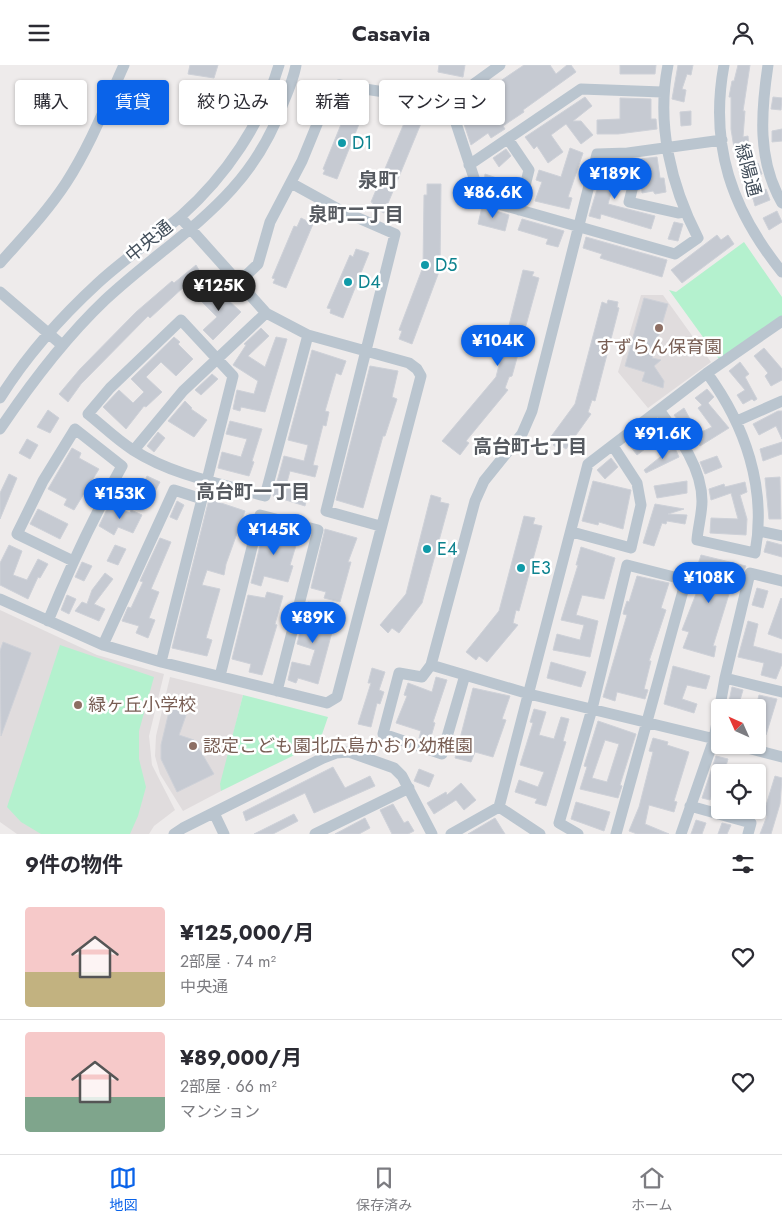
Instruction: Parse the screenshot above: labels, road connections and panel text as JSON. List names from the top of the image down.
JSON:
{
  "streets": {
    "street": ["緑陽通", "中央通"]
  },
  "districts": [
    "泉町",
    "泉町二丁目",
    "高台町七丁目",
    "高台町一丁目"
  ],
  "places": [
    "D1",
    "D5",
    "D4",
    "すずらん保育園",
    "E4",
    "E3",
    "緑ヶ丘小学校",
    "認定こども園北広島かおり幼稚園"
  ],
  "north": "top left",
  "page": {
    "header": "Casavia",
    "chip": [
      "購入",
      "賃貸",
      "絞り込み",
      "新着",
      "マンション"
    ],
    "price": [
      "¥189K",
      "¥86.6K",
      "¥125K",
      "¥104K",
      "¥91.6K",
      "¥153K",
      "¥145K",
      "¥108K",
      "¥89K"
    ],
    "heading": "9件の物件",
    "list": [
      {
        "name": "¥125,000/月",
        "note": "2部屋 · 74 m² · 中央通"
      },
      {
        "name": "¥89,000/月",
        "note": "2部屋 · 66 m² · マンション"
      }
    ],
    "tabs": ["地図", "保存済み", "ホーム"]
  }
}
